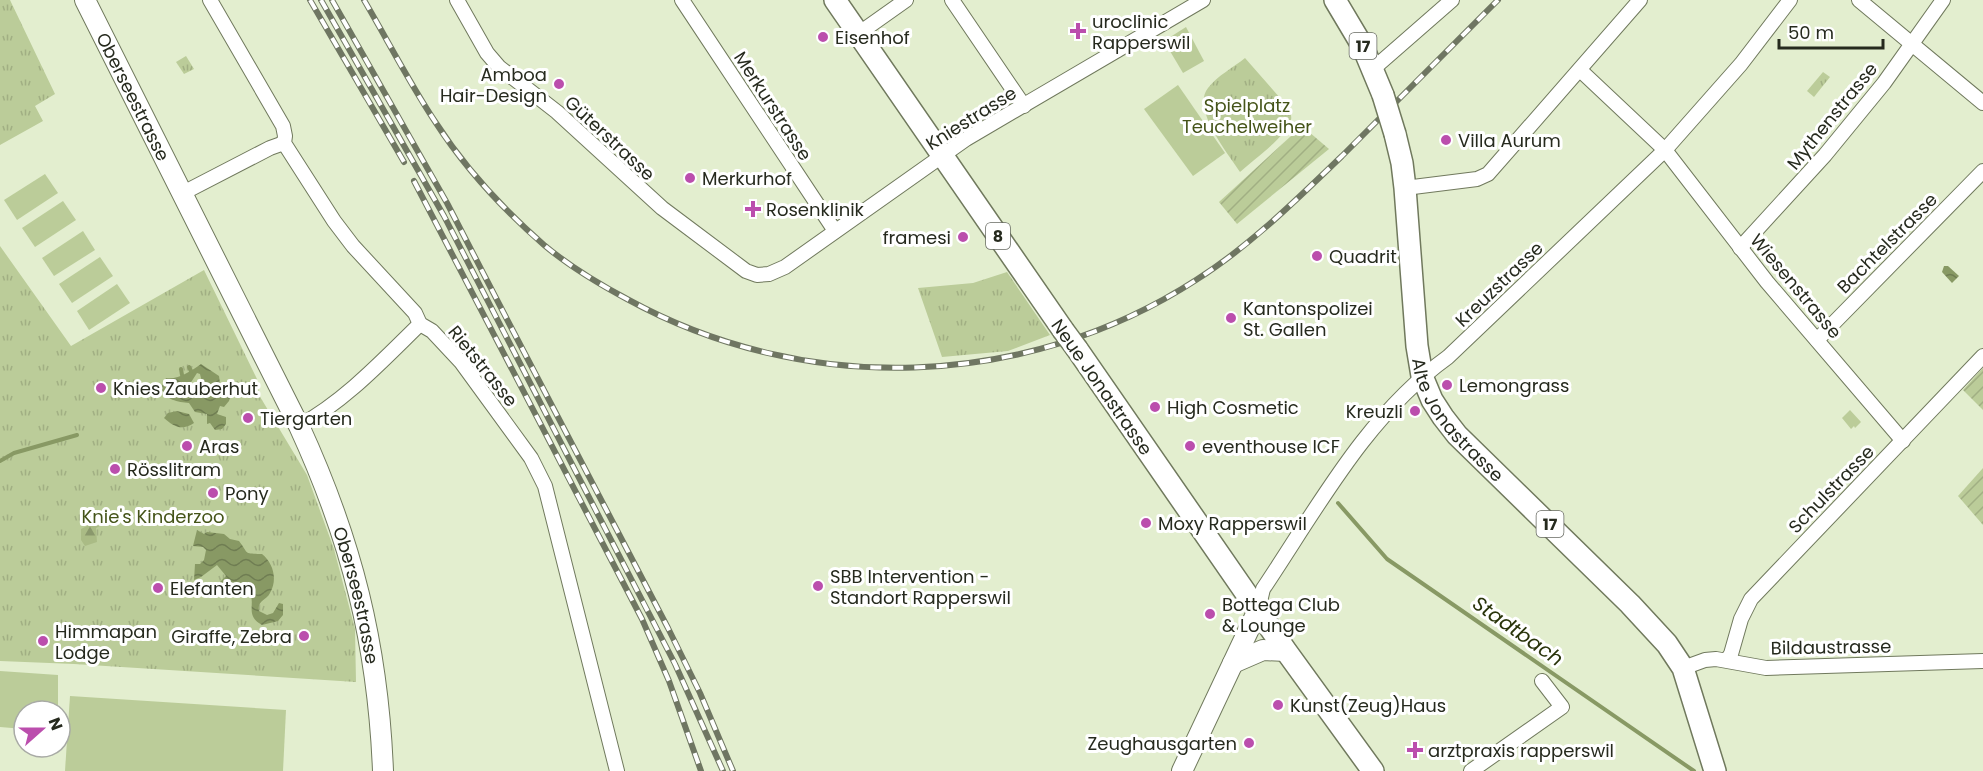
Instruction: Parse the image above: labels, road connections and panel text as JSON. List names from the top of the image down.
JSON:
{
  "streets": {
    "main road": [
      "17",
      "8",
      "Neue Jonastrasse",
      "Alte Jonastrasse"
    ],
    "street": [
      "Oberseestrasse",
      "Merkurstrasse",
      "Mythenstrasse",
      "Kniestrasse",
      "Güterstrasse",
      "Bachtelstrasse",
      "Kreuzstrasse",
      "Wiesenstrasse",
      "Rietstrasse",
      "Schulstrasse",
      "Bildaustrasse"
    ]
  },
  "crossings": [
    ["Merkurstrasse", "Kniestrasse"],
    ["Mythenstrasse", "Wiesenstrasse"],
    ["Kniestrasse", "Güterstrasse"],
    ["Kniestrasse", "Neue Jonastrasse"],
    ["Bachtelstrasse", "Wiesenstrasse"],
    ["Kreuzstrasse", "Wiesenstrasse"],
    ["Kreuzstrasse", "Neue Jonastrasse"],
    ["Kreuzstrasse", "Alte Jonastrasse"],
    ["Wiesenstrasse", "Schulstrasse"],
    ["Alte Jonastrasse", "Bildaustrasse"],
    ["Schulstrasse", "Bildaustrasse"]
  ],
  "water": ["Stadtbach"],
  "parks": ["Spielplatz Teuchelweiher", "Knie's Kinderzoo"],
  "places": {
    "health": ["uroclinic Rapperswil", "Rosenklinik", "arztpraxis rapperswil"],
    "other": [
      "Eisenhof",
      "Amboa Hair-Design",
      "Villa Aurum",
      "Merkurhof",
      "framesi",
      "Quadrit",
      "Kantonspolizei St. Gallen",
      "Lemongrass",
      "Knies Zauberhut",
      "High Cosmetic",
      "Kreuzli",
      "Tiergarten",
      "Aras",
      "eventhouse ICF",
      "Rösslitram",
      "Pony",
      "Moxy Rapperswil",
      "SBB Intervention - Standort Rapperswil",
      "Elefanten",
      "Bottega Club & Lounge",
      "Giraffe, Zebra",
      "Himmapan Lodge",
      "Kunst(Zeug)Haus",
      "Zeughausgarten"
    ]
  },
  "scale_bar": "50 m",
  "north": "right"
}
